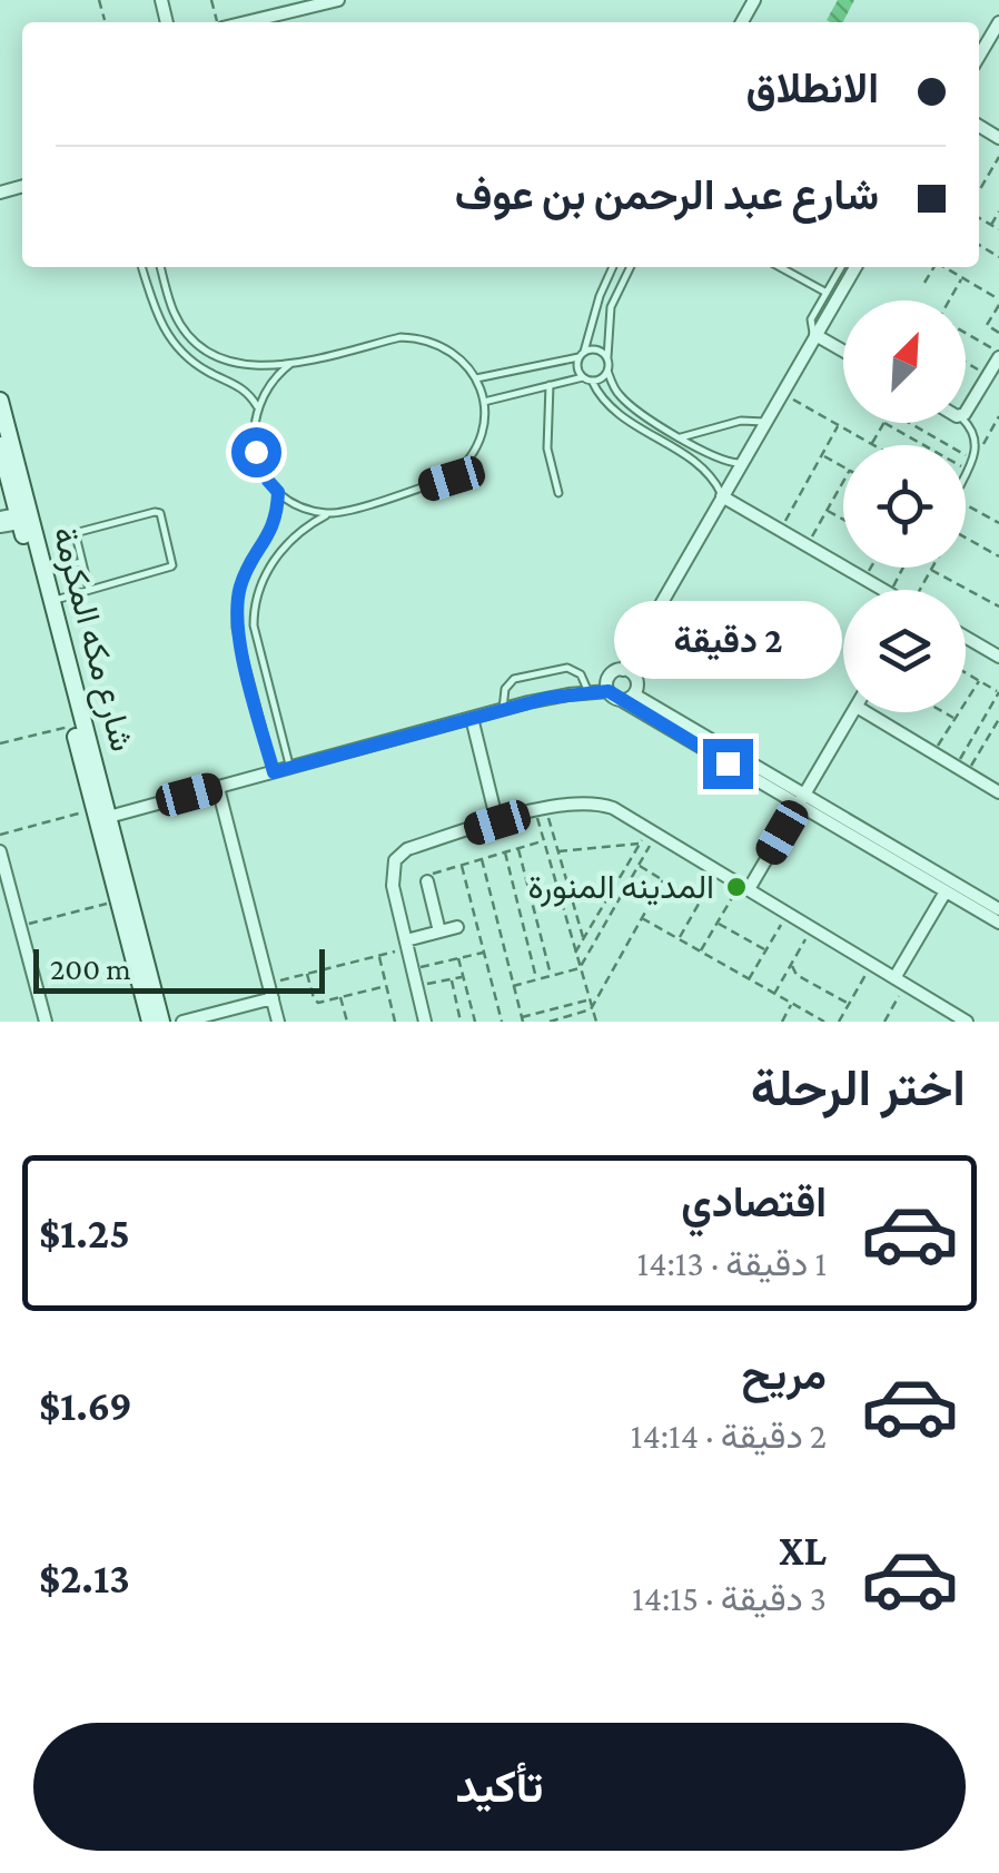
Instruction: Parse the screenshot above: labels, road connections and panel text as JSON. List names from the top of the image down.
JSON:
{
  "streets": {
    "street": ["شارع مكه المكرمة"]
  },
  "places": ["المدينه المنورة"],
  "scale_bar": "200 m",
  "north": "top right",
  "page": {
    "banner": ["الانطلاق", "شارع عبد الرحمن بن عوف"],
    "bubble": "2 دقيقة",
    "scale": "200 m",
    "heading": "اختر الرحلة",
    "list": [
      {
        "name": "اقتصادي",
        "note": "1 دقيقة · 14:13",
        "value": "$1.25"
      },
      {
        "name": "مريح",
        "note": "2 دقيقة · 14:14",
        "value": "$1.69"
      },
      {
        "name": "XL",
        "note": "3 دقيقة · 14:15",
        "value": "$2.13"
      }
    ],
    "buttons": "تأكيد"
  }
}
